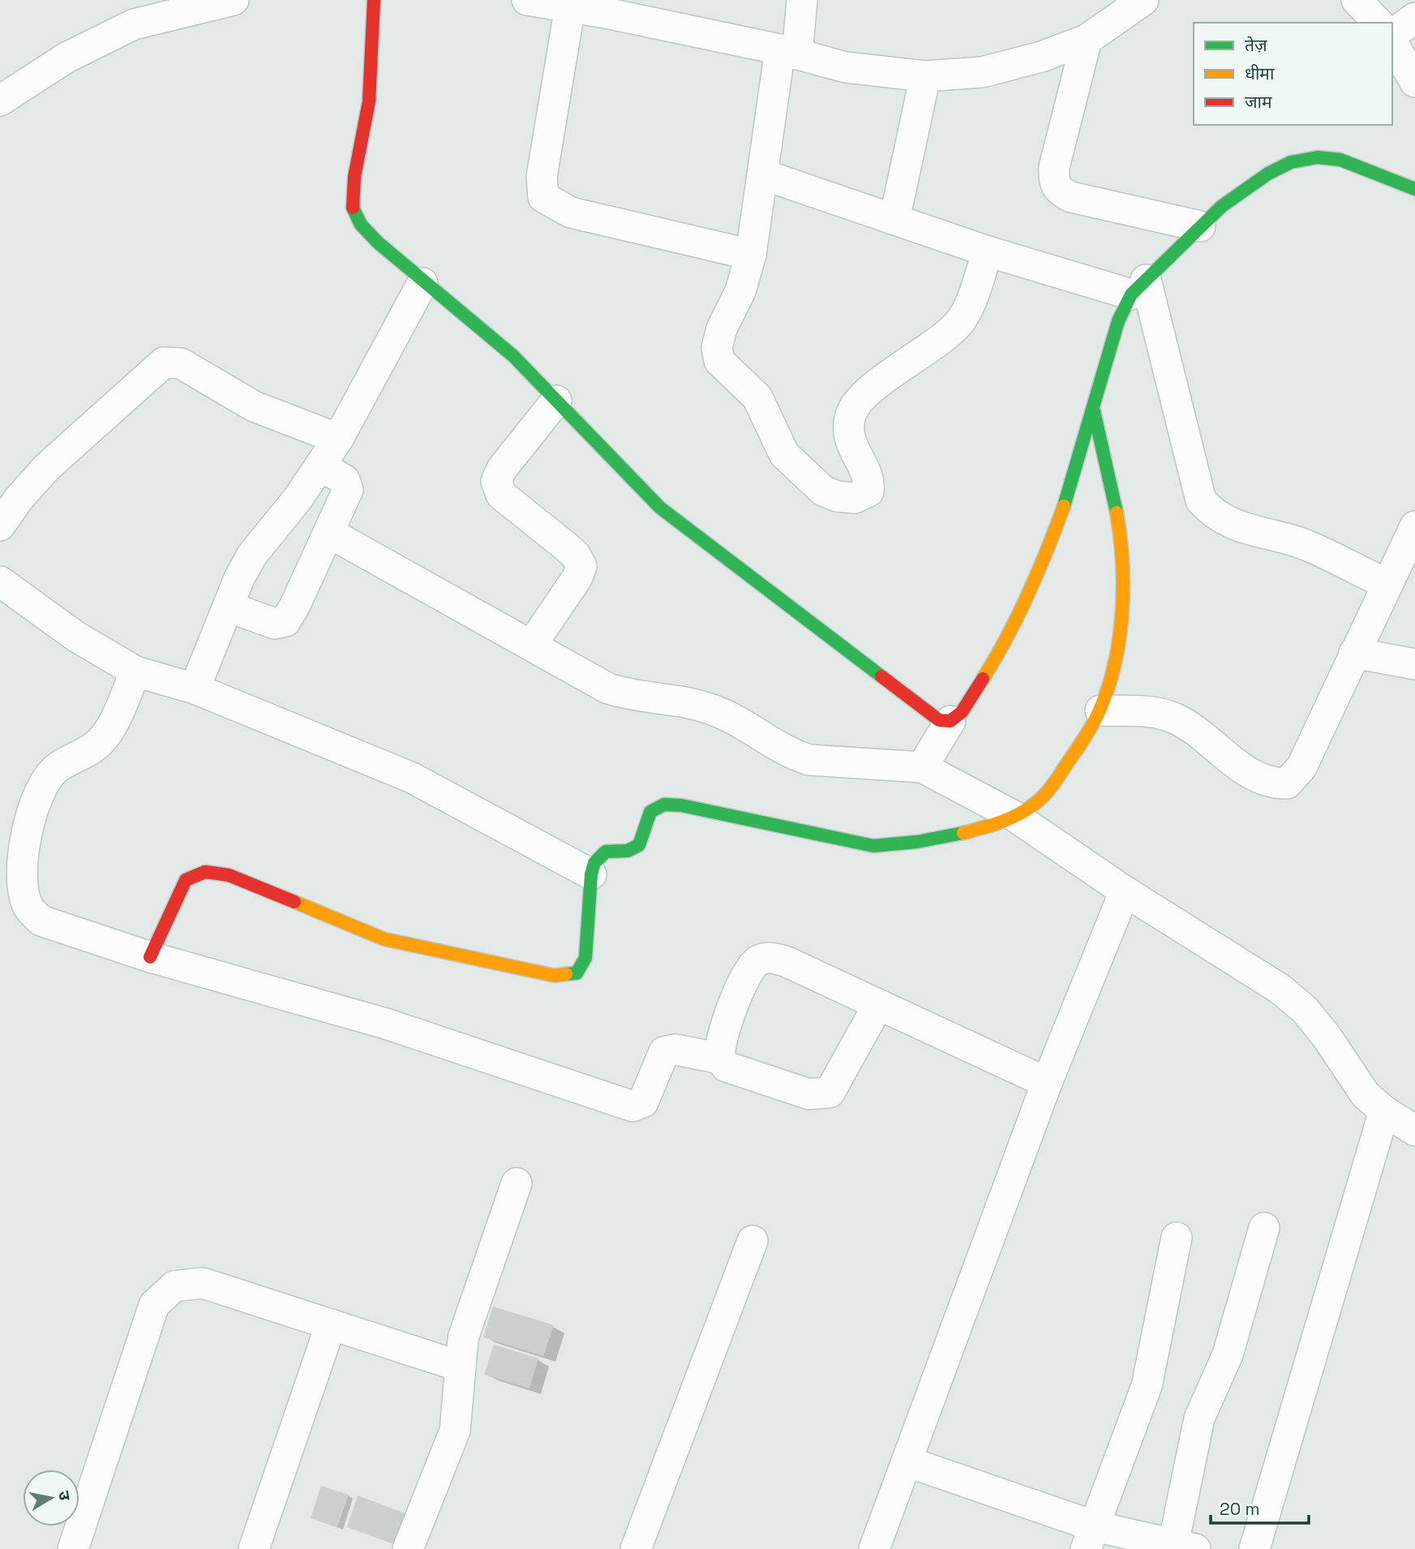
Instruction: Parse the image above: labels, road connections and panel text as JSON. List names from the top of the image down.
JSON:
{
  "legend": ["तेज़", "धीमा", "जाम"],
  "scale_bar": "20 m",
  "north": "right"
}
